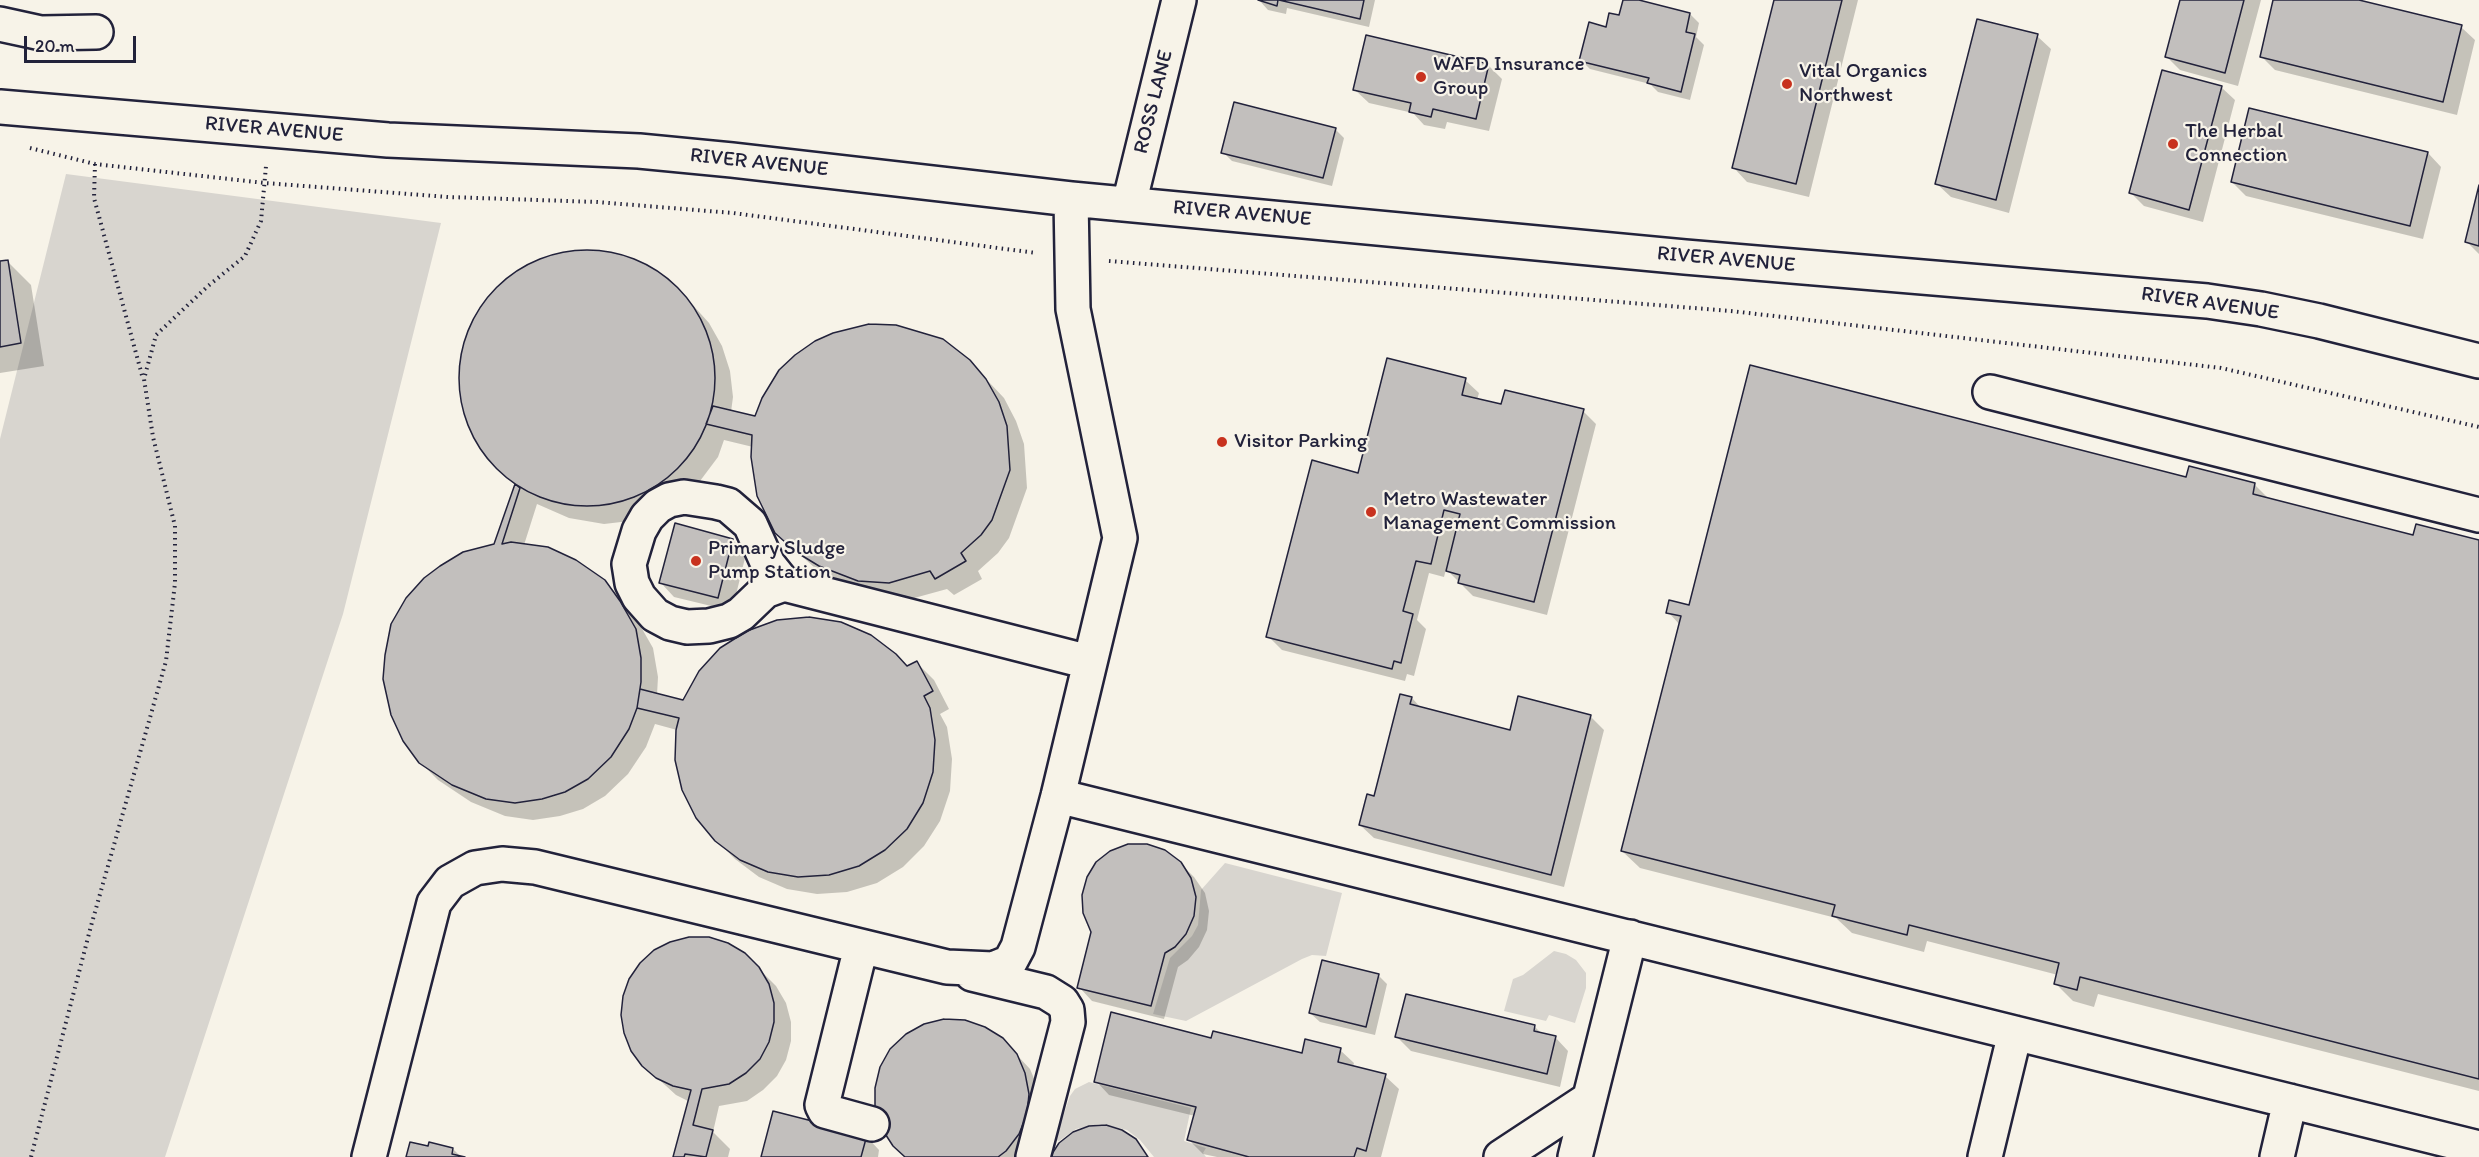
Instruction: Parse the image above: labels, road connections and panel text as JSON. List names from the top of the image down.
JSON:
{
  "streets": {
    "street": ["ROSS LANE", "RIVER AVENUE"]
  },
  "crossings": [
    ["ROSS LANE", "RIVER AVENUE"]
  ],
  "places": [
    "WAFD Insurance Group",
    "Vital Organics Northwest",
    "The Herbal Connection",
    "Visitor Parking",
    "Metro Wastewater Management Commission",
    "Primary Sludge Pump Station"
  ],
  "scale_bar": "20 m"
}
